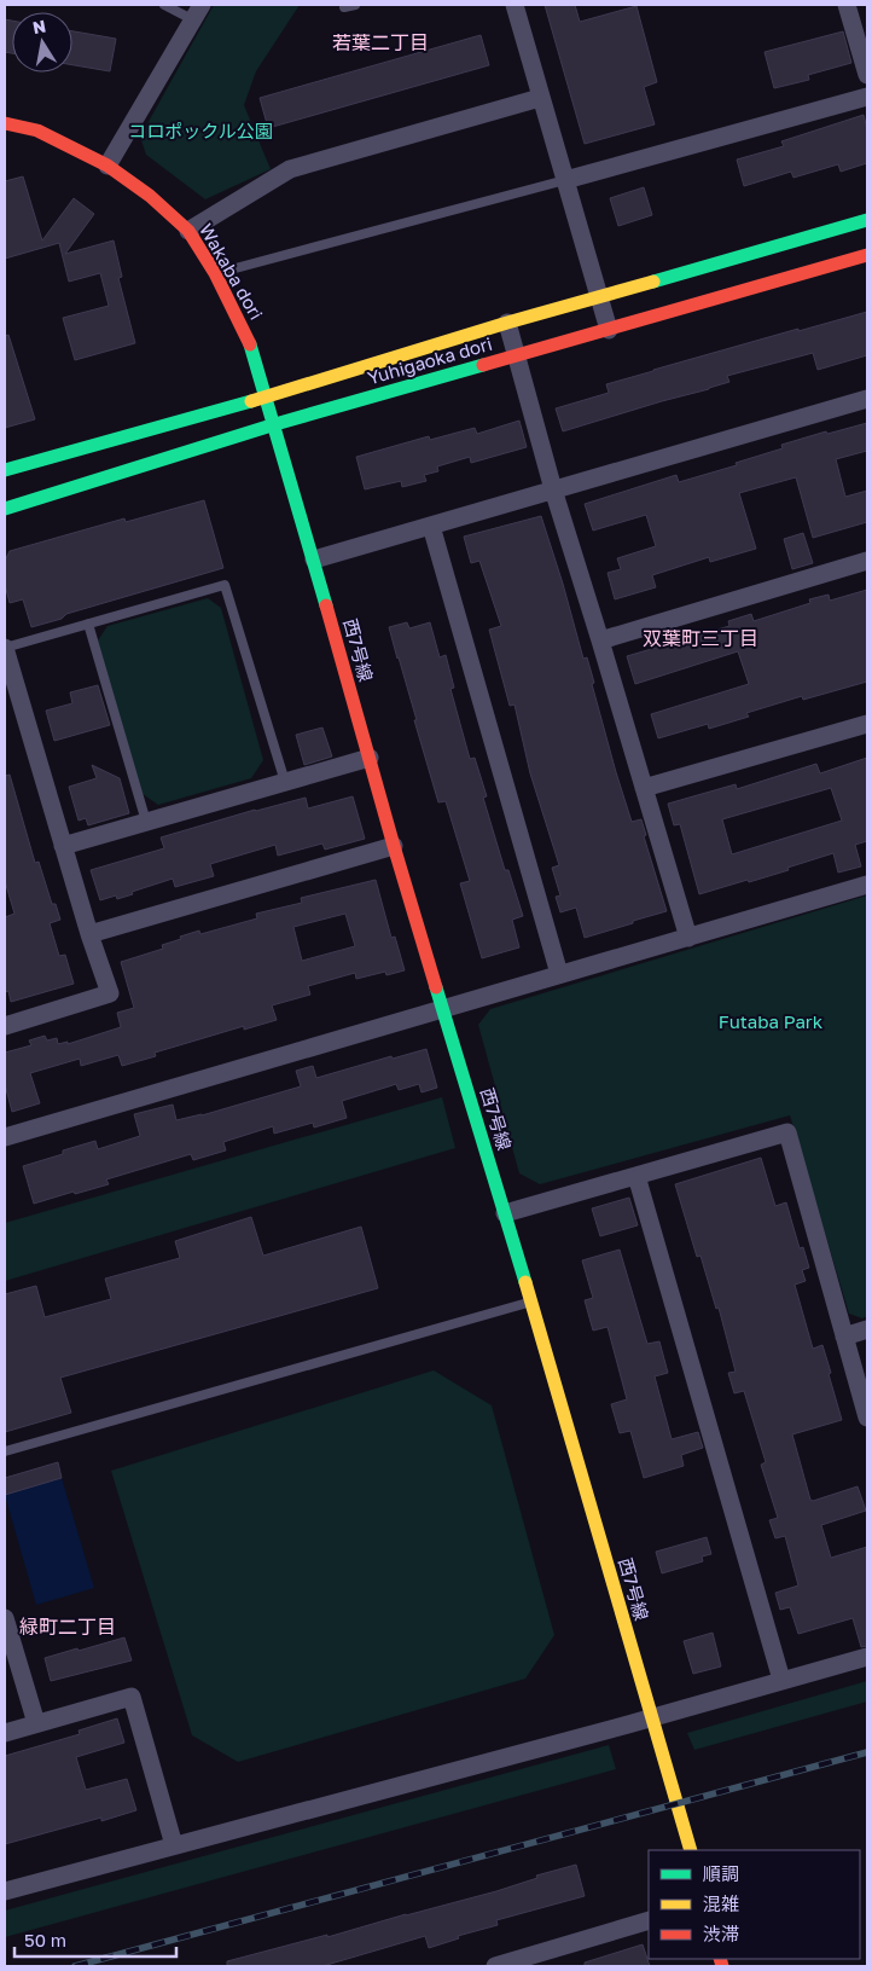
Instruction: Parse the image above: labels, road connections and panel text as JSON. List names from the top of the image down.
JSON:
{
  "streets": {
    "street": ["Wakaba dori", "Yuhigaoka dori", "西7号線"]
  },
  "crossings": [
    ["Wakaba dori", "Yuhigaoka dori"],
    ["Wakaba dori", "西7号線"],
    ["Yuhigaoka dori", "西7号線"]
  ],
  "districts": ["若葉二丁目", "双葉町三丁目", "緑町二丁目"],
  "parks": ["コロポックル公園", "Futaba Park"],
  "legend": ["順調", "混雑", "渋滞"],
  "scale_bar": "50 m",
  "north": "top"
}
